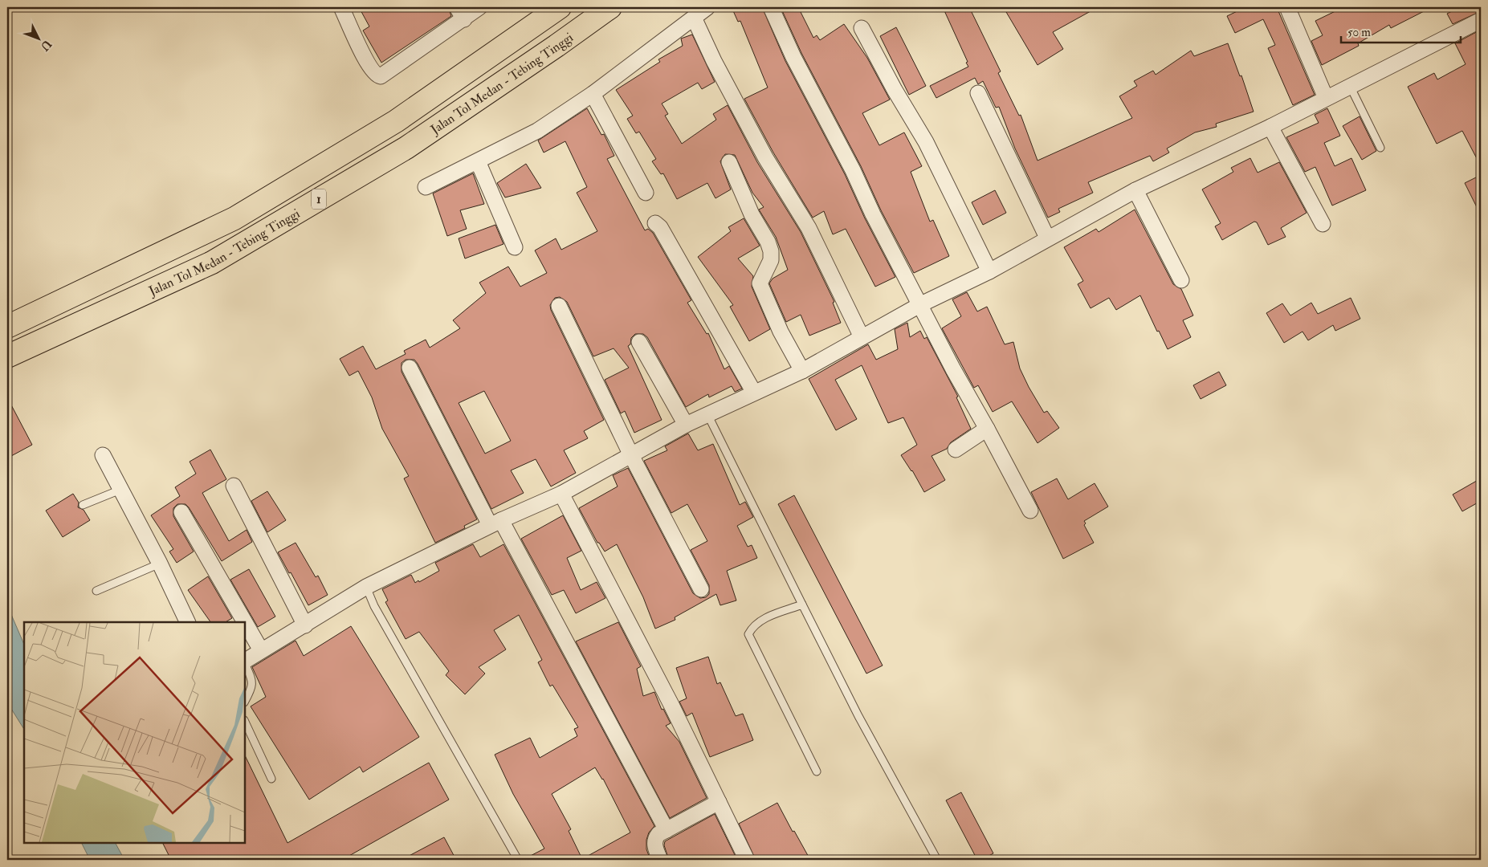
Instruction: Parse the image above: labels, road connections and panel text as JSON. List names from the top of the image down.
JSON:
{
  "streets": {
    "highway": ["Jalan Tol Medan - Tebing Tinggi", "1"]
  },
  "scale_bar": "50 m",
  "north": "bottom right"
}
